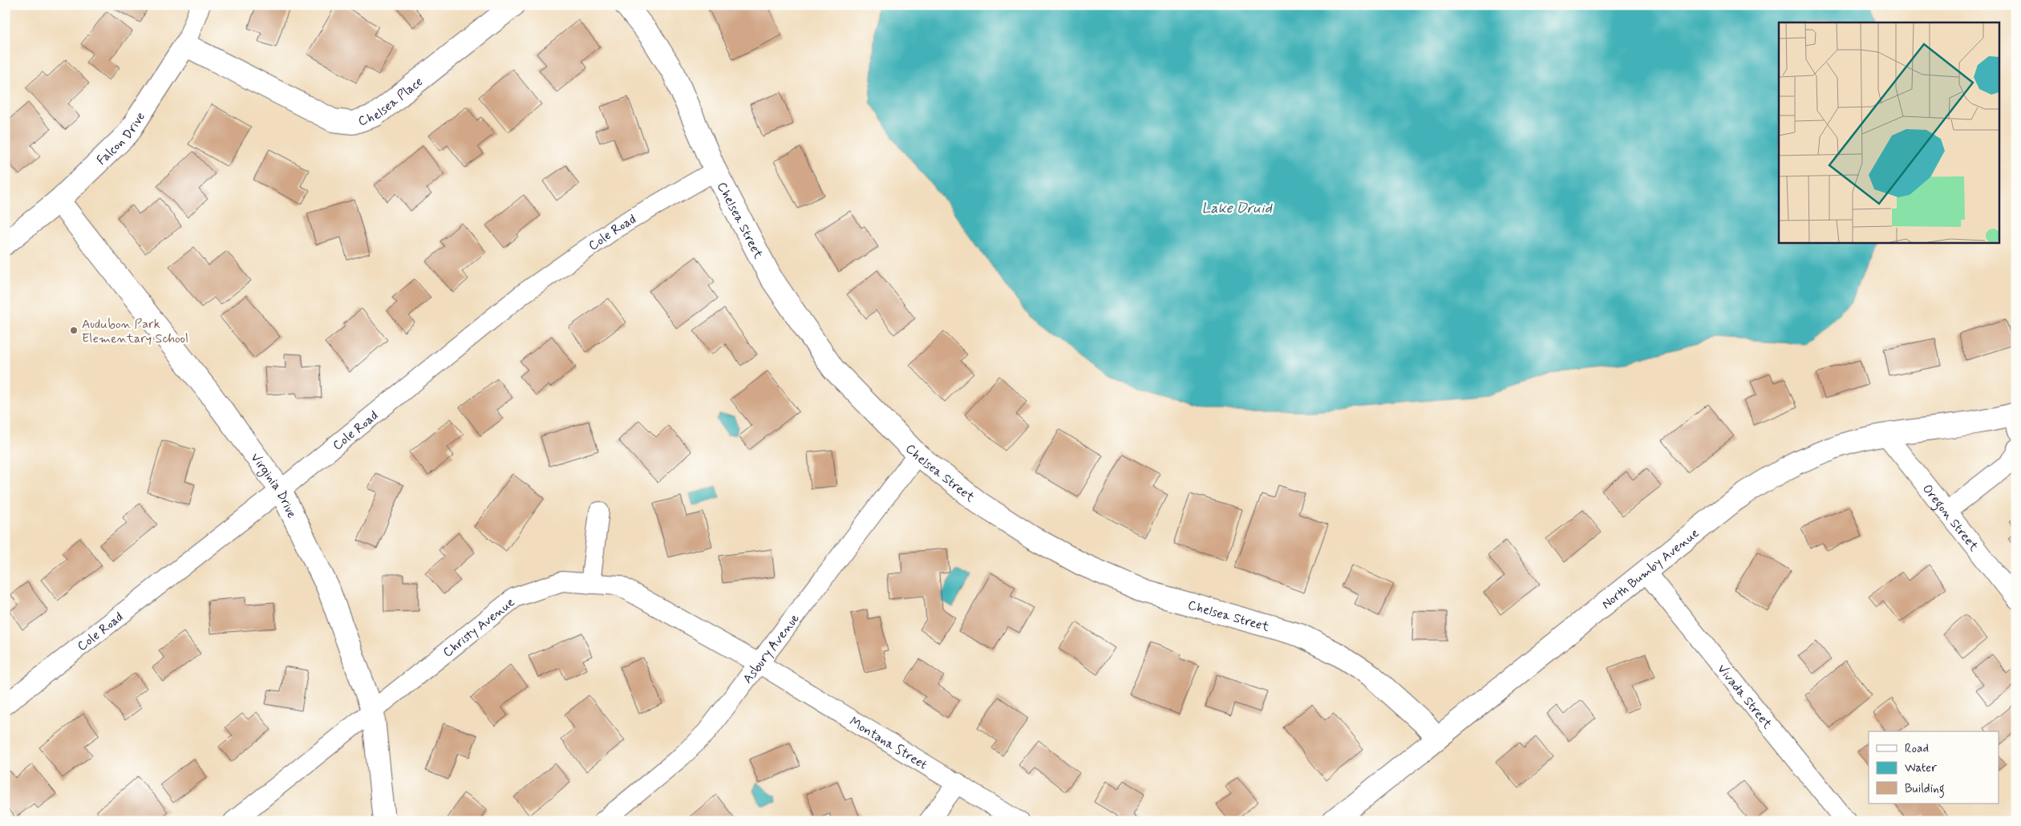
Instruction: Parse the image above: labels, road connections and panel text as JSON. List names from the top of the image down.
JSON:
{
  "streets": {
    "street": [
      "Chelsea Place",
      "Falcon Drive",
      "Chelsea Street",
      "Cole Road",
      "Virginia Drive",
      "Oregon Street",
      "North Bumby Avenue",
      "Christy Avenue",
      "Asbury Avenue",
      "Vivada Street",
      "Montana Street"
    ]
  },
  "crossings": [
    ["Chelsea Place", "Falcon Drive"],
    ["Falcon Drive", "Virginia Drive"],
    ["Chelsea Street", "Cole Road"],
    ["Chelsea Street", "North Bumby Avenue"],
    ["Chelsea Street", "Asbury Avenue"],
    ["Cole Road", "Virginia Drive"],
    ["Virginia Drive", "Christy Avenue"],
    ["Oregon Street", "North Bumby Avenue"],
    ["North Bumby Avenue", "Vivada Street"],
    ["Christy Avenue", "Asbury Avenue"],
    ["Christy Avenue", "Montana Street"],
    ["Asbury Avenue", "Montana Street"]
  ],
  "water": ["Lake Druid"],
  "places": ["Audubon Park Elementary School"],
  "legend": ["Road", "Water", "Building"]
}
